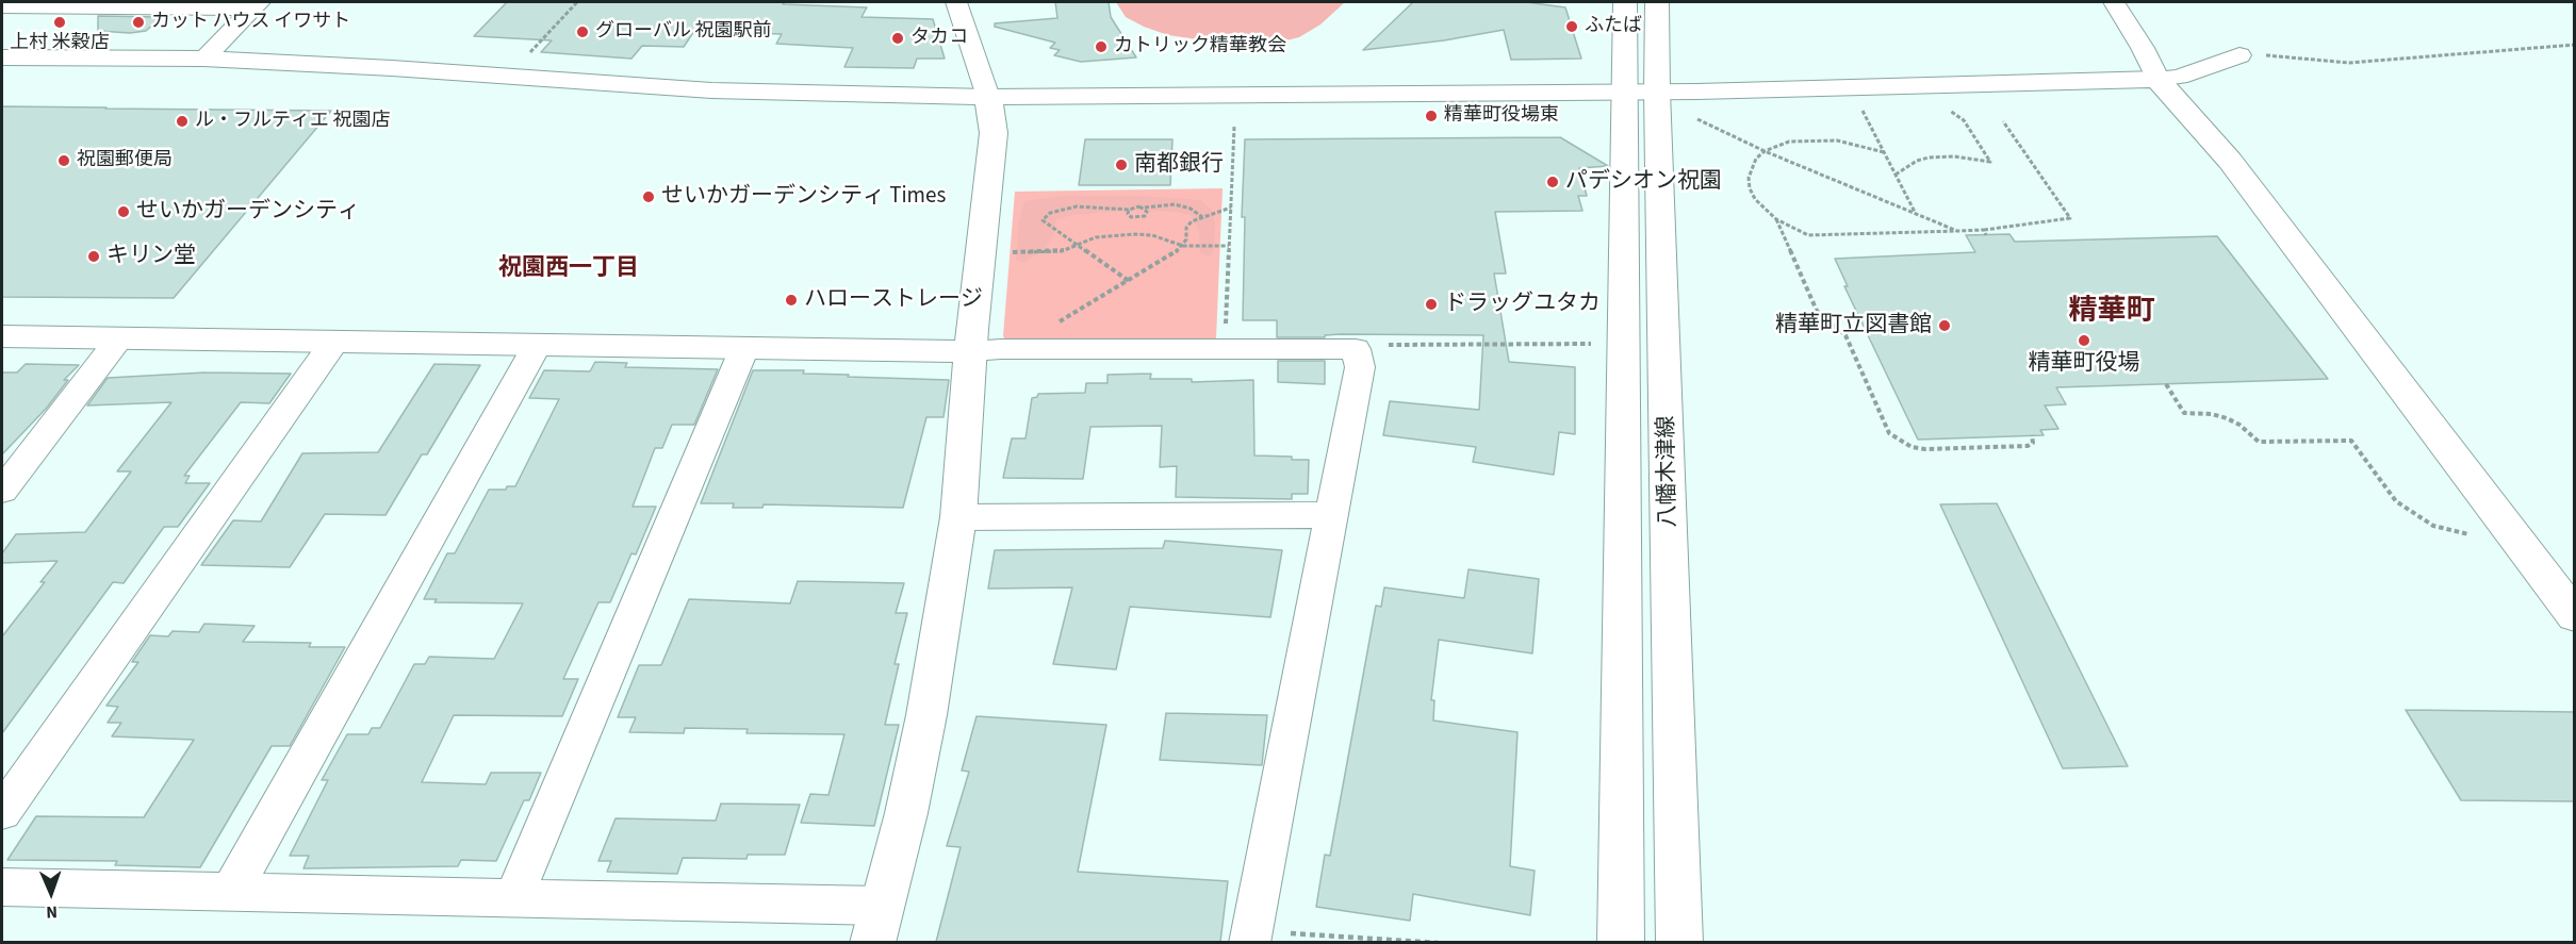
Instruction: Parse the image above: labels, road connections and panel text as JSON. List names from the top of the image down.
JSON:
{
  "streets": {
    "street": ["八幡木津線"]
  },
  "districts": ["祝園西一丁目", "精華町"],
  "places": [
    "上村 米穀店",
    "カット ハウス イワサト",
    "ふたば",
    "グローバル 祝園駅前",
    "タカコ",
    "カトリック精華教会",
    "精華町役場東",
    "ル・フルティエ 祝園店",
    "祝園郵便局",
    "南都銀行",
    "パデシオン祝園",
    "せいかガーデンシティ Times",
    "せいかガーデンシティ",
    "キリン堂",
    "ハローストレージ",
    "ドラッグユタカ",
    "精華町立図書館",
    "精華町役場"
  ],
  "north": "bottom"
}
